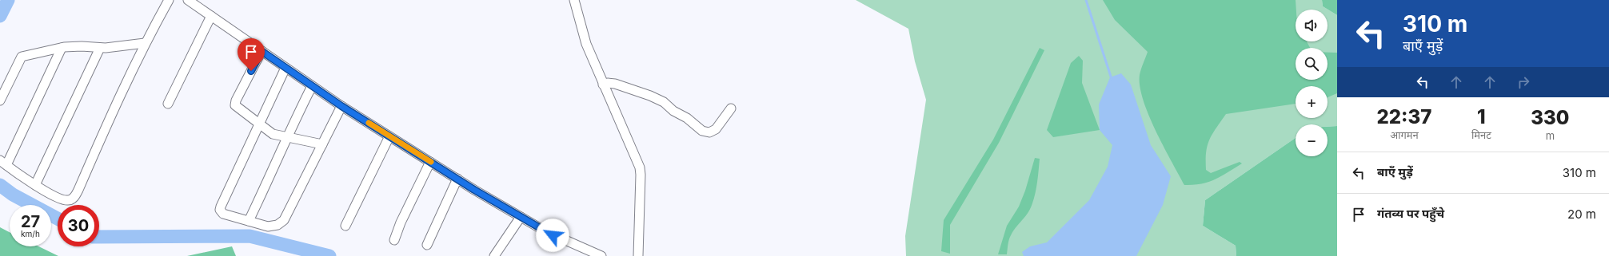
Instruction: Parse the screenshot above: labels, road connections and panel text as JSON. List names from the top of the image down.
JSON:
{
  "page": {
    "turn": ["310 m", "बाएँ मुड़ें"],
    "map_buttons": ["+", "−"],
    "eta": [
      "22:37",
      "आगमन",
      "1",
      "मिनट",
      "330",
      "m"
    ],
    "list": [
      {
        "name": "बाएँ मुड़ें",
        "value": "310 m"
      },
      {
        "name": "गंतव्य पर पहुँचे",
        "value": "20 m"
      }
    ],
    "speed": "27 km/h",
    "limit": "30"
  }
}
